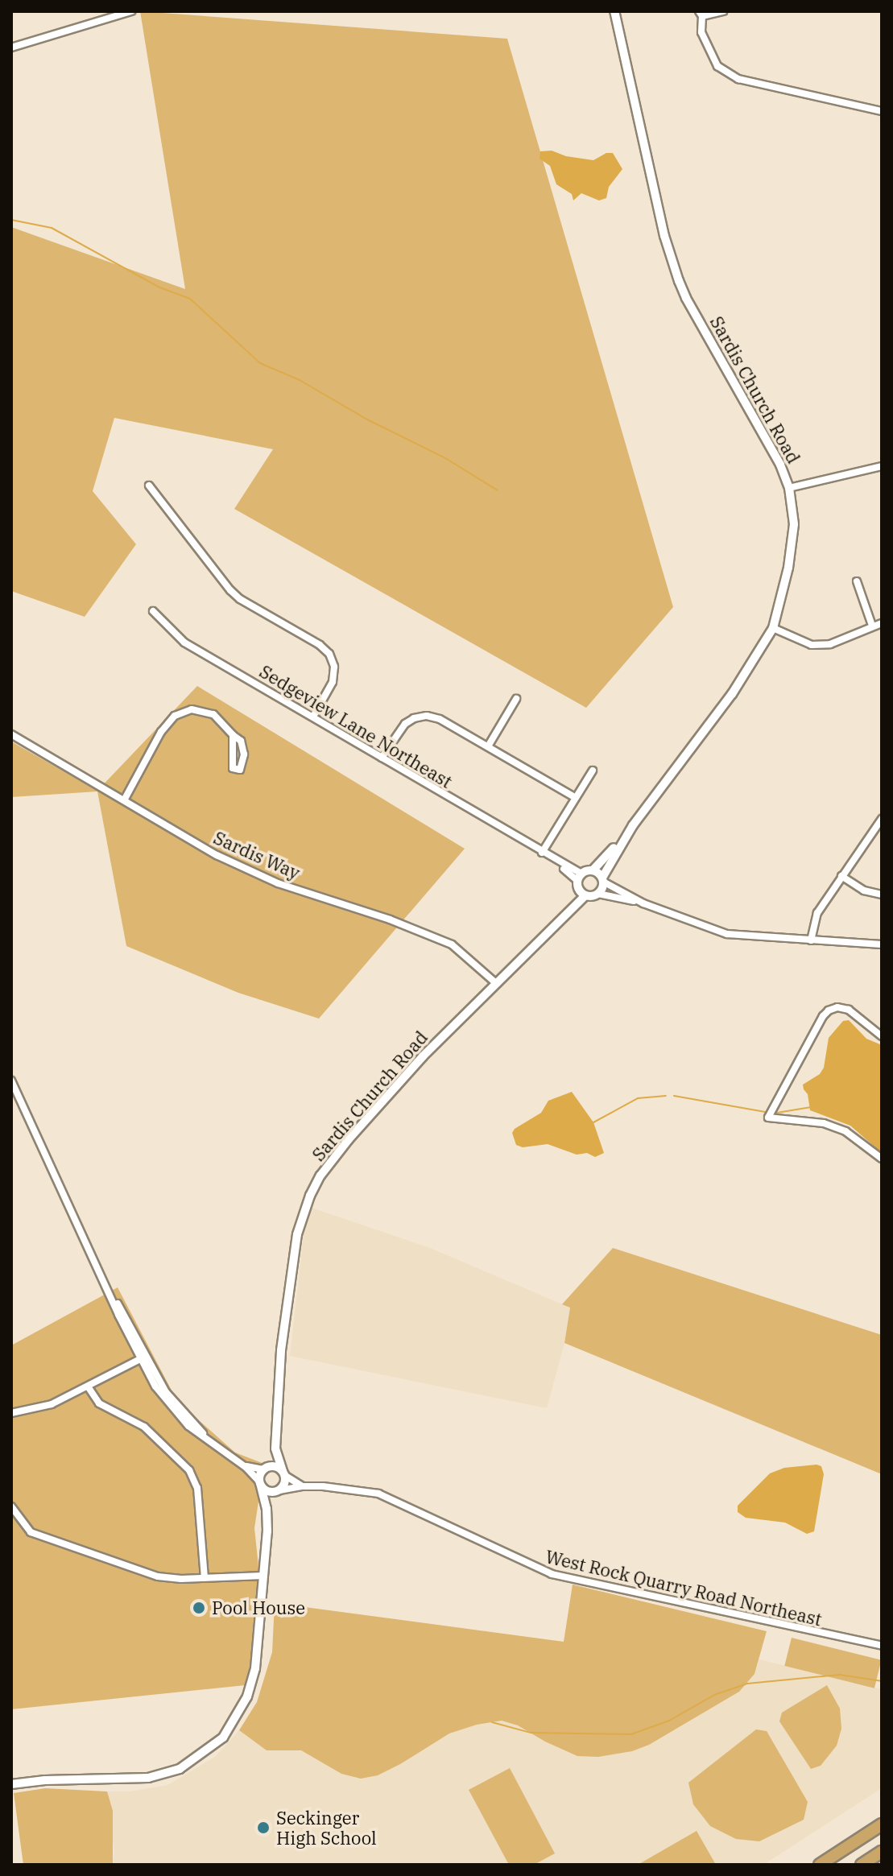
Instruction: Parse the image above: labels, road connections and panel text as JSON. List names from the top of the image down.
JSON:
{
  "streets": {
    "street": [
      "Sardis Church Road",
      "Sedgeview Lane Northeast",
      "Sardis Way",
      "West Rock Quarry Road Northeast"
    ]
  },
  "crossings": [
    ["Sardis Church Road", "Sedgeview Lane Northeast"],
    ["Sardis Church Road", "Sardis Way"],
    ["Sardis Church Road", "West Rock Quarry Road Northeast"]
  ],
  "places": ["Pool House", "Seckinger High School"]
}
